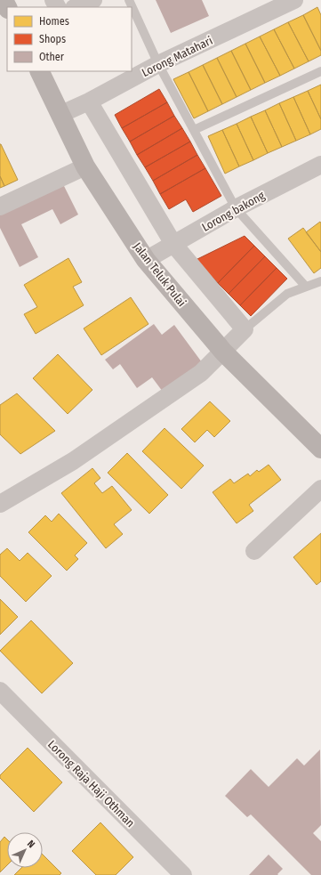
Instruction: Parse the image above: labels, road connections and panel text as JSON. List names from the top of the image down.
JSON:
{
  "streets": {
    "main road": ["Jalan Teluk Pulai"],
    "street": ["Lorong Matahari", "Lorong bakong", "Lorong Raja Haji Othman"]
  },
  "crossings": [
    ["Lorong Matahari", "Jalan Teluk Pulai"],
    ["Lorong bakong", "Jalan Teluk Pulai"]
  ],
  "legend": ["Homes", "Shops", "Other"],
  "north": "top right"
}
